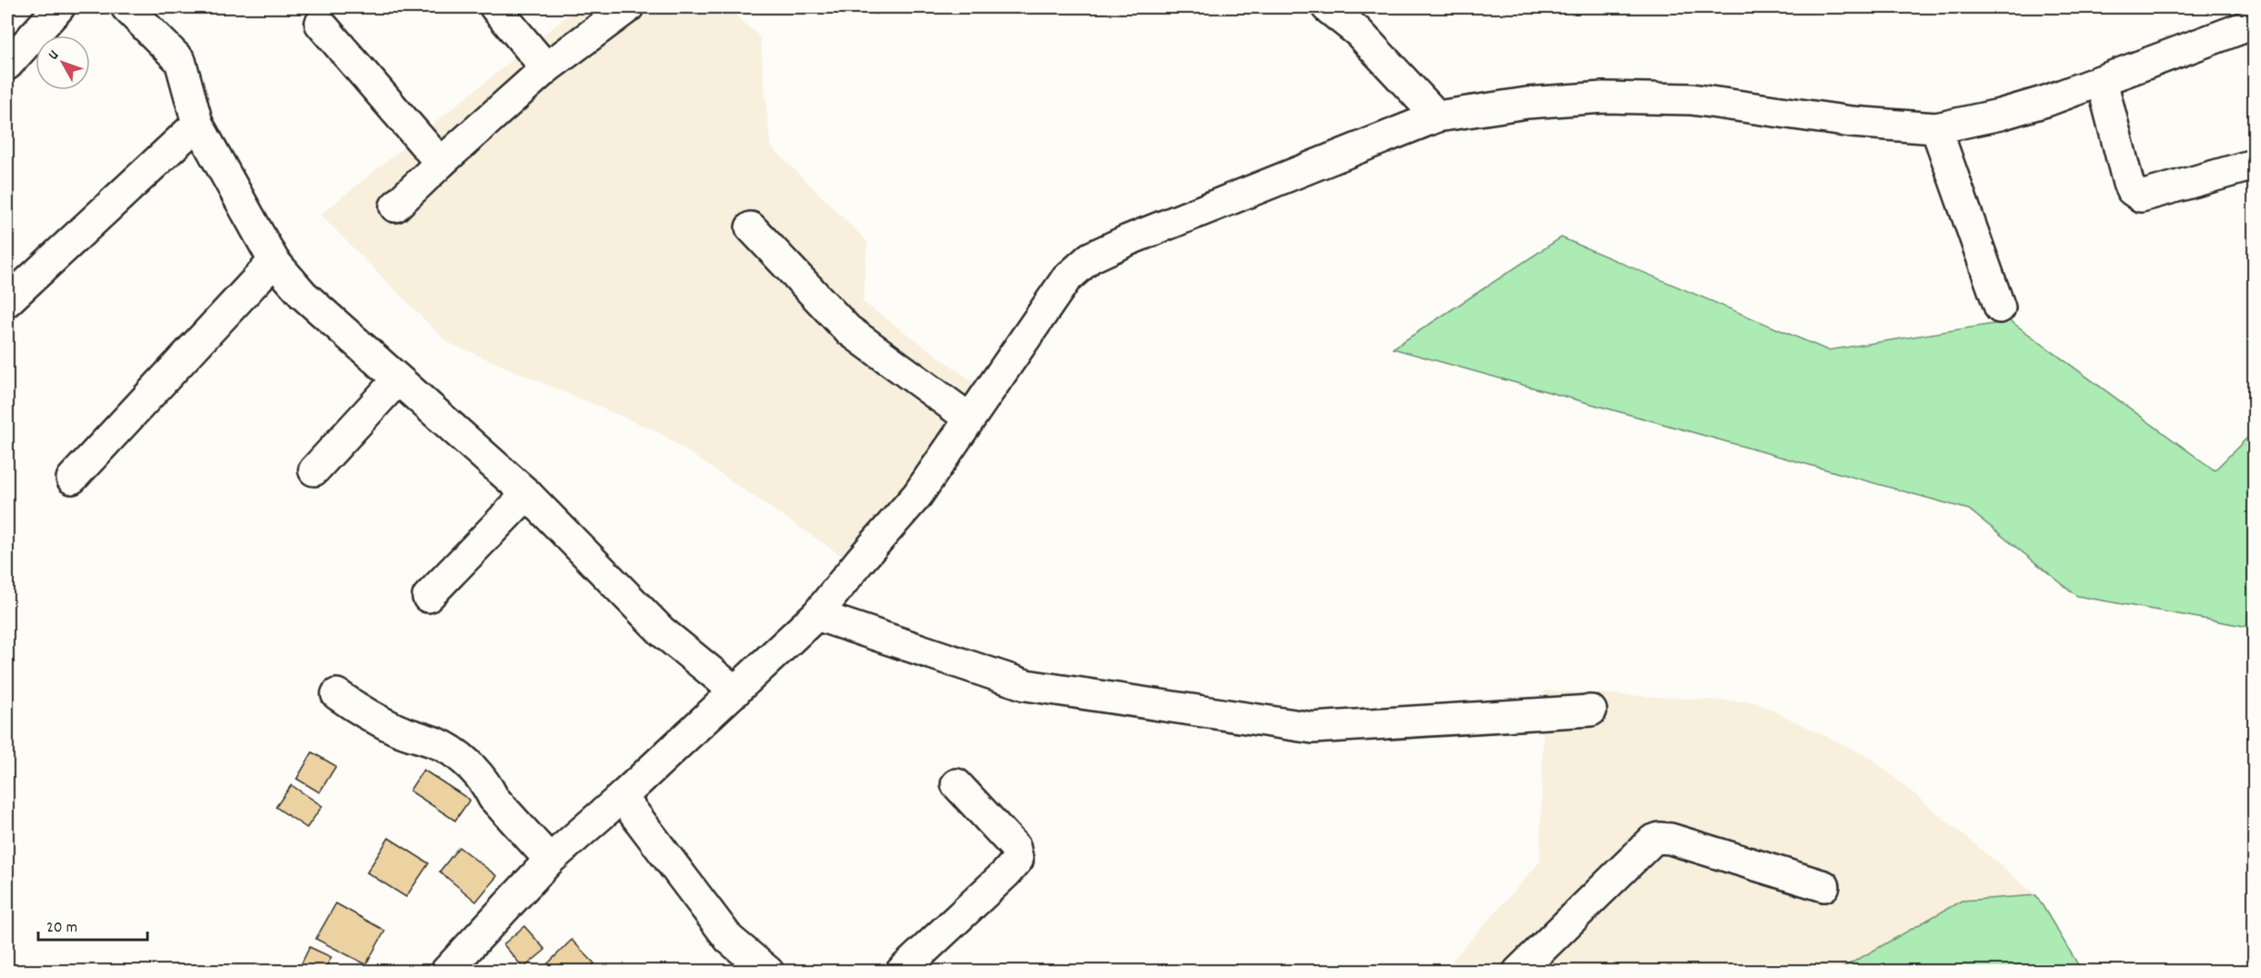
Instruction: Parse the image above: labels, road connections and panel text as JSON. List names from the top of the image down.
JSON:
{
  "scale_bar": "20 m",
  "north": "top left"
}
